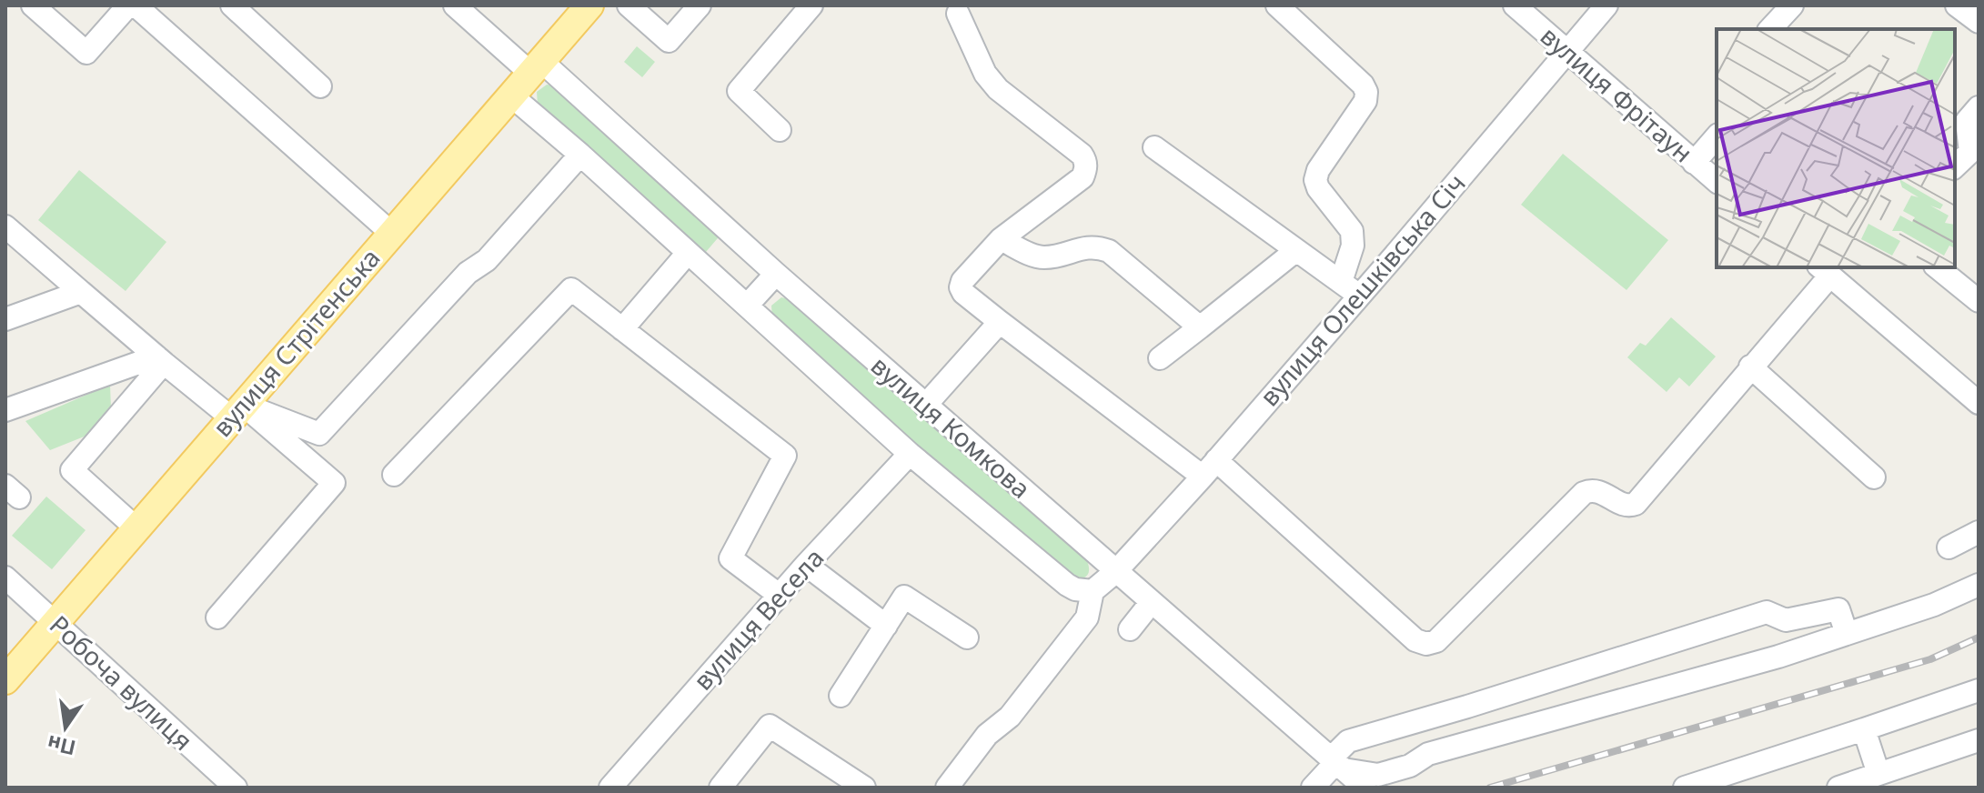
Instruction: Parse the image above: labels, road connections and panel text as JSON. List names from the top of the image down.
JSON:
{
  "streets": {
    "main road": ["вулиця Стрітенська"],
    "street": [
      "вулиця Фрітаун",
      "вулиця Олешківська Січ",
      "вулиця Комкова",
      "вулиця Весела",
      "Робоча вулиця"
    ]
  },
  "crossings": [
    ["вулиця Фрітаун", "вулиця Олешківська Січ"],
    ["вулиця Олешківська Січ", "вулиця Комкова"],
    ["вулиця Стрітенська", "вулиця Комкова"],
    ["вулиця Стрітенська", "Робоча вулиця"],
    ["вулиця Комкова", "вулиця Весела"]
  ],
  "north": "bottom"
}
